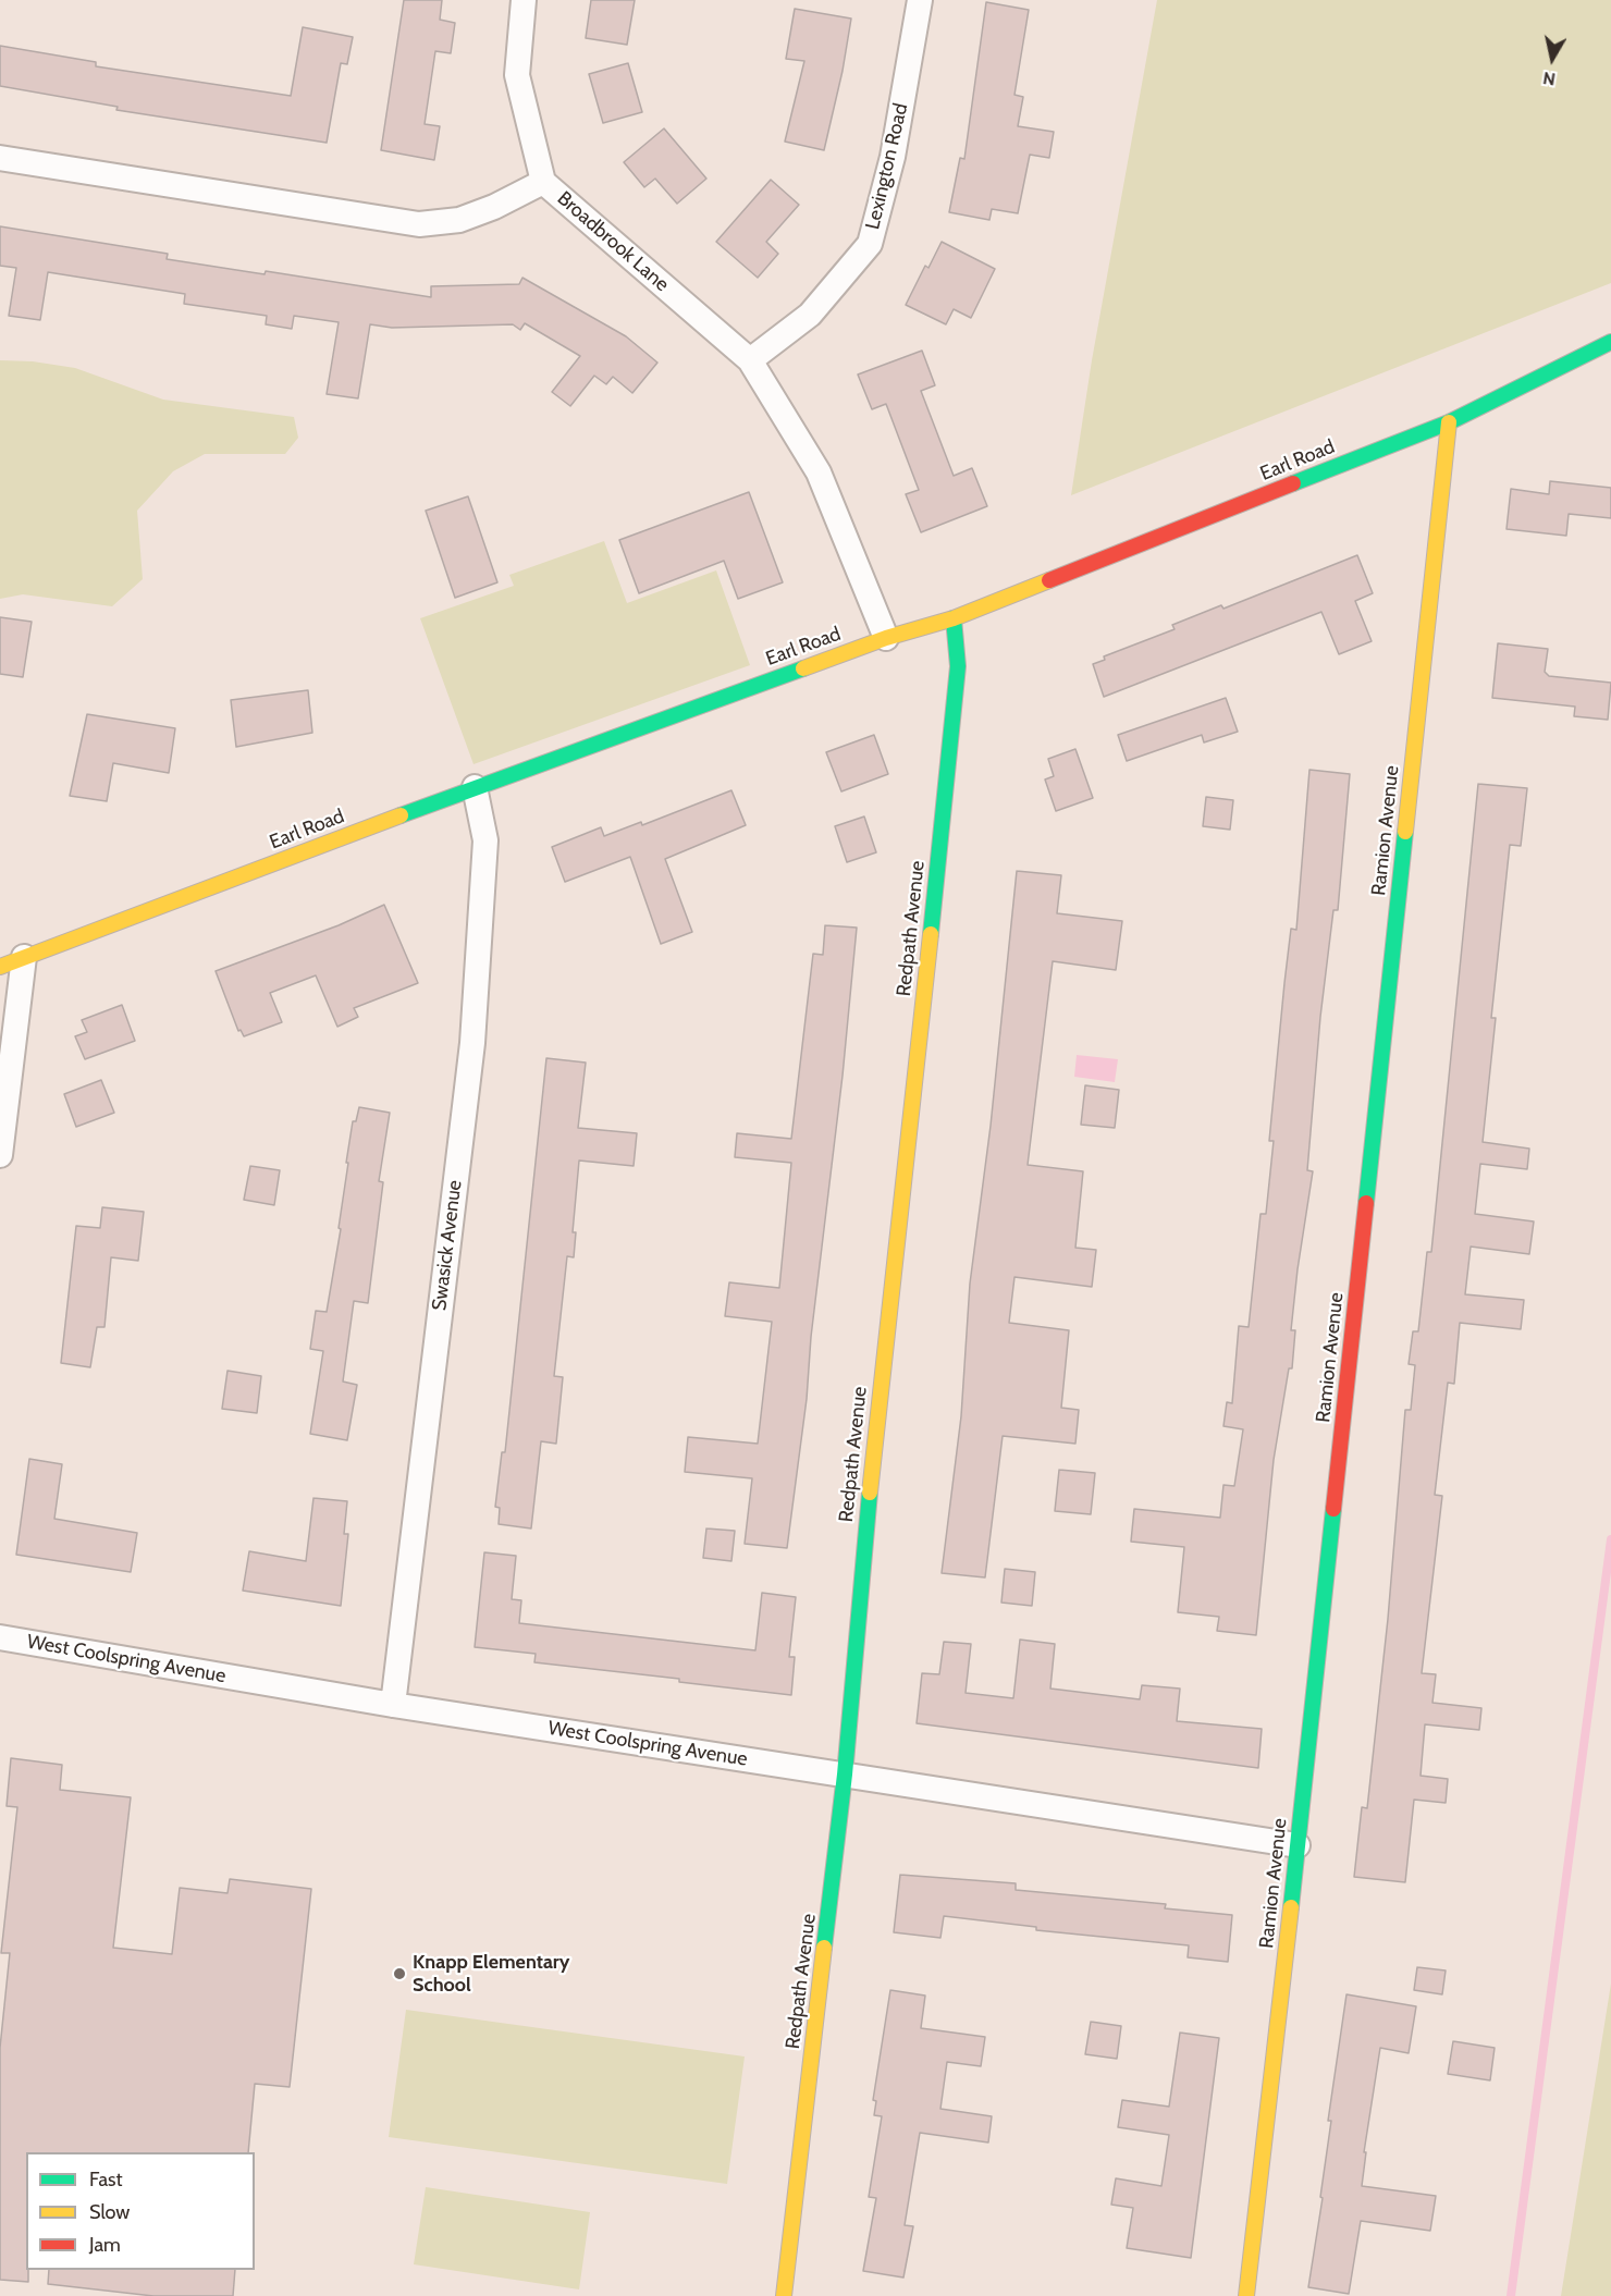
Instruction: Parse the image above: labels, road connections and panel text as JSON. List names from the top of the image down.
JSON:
{
  "streets": {
    "street": [
      "Lexington Road",
      "Broadbrook Lane",
      "Earl Road",
      "Ramion Avenue",
      "Redpath Avenue",
      "Swasick Avenue",
      "West Coolspring Avenue"
    ]
  },
  "crossings": [
    ["Lexington Road", "Broadbrook Lane"],
    ["Broadbrook Lane", "Earl Road"],
    ["Earl Road", "Ramion Avenue"],
    ["Earl Road", "Redpath Avenue"],
    ["Earl Road", "Swasick Avenue"],
    ["Ramion Avenue", "West Coolspring Avenue"],
    ["Redpath Avenue", "West Coolspring Avenue"],
    ["Swasick Avenue", "West Coolspring Avenue"]
  ],
  "places": ["Knapp Elementary School"],
  "legend": ["Fast", "Slow", "Jam"],
  "north": "bottom"
}
